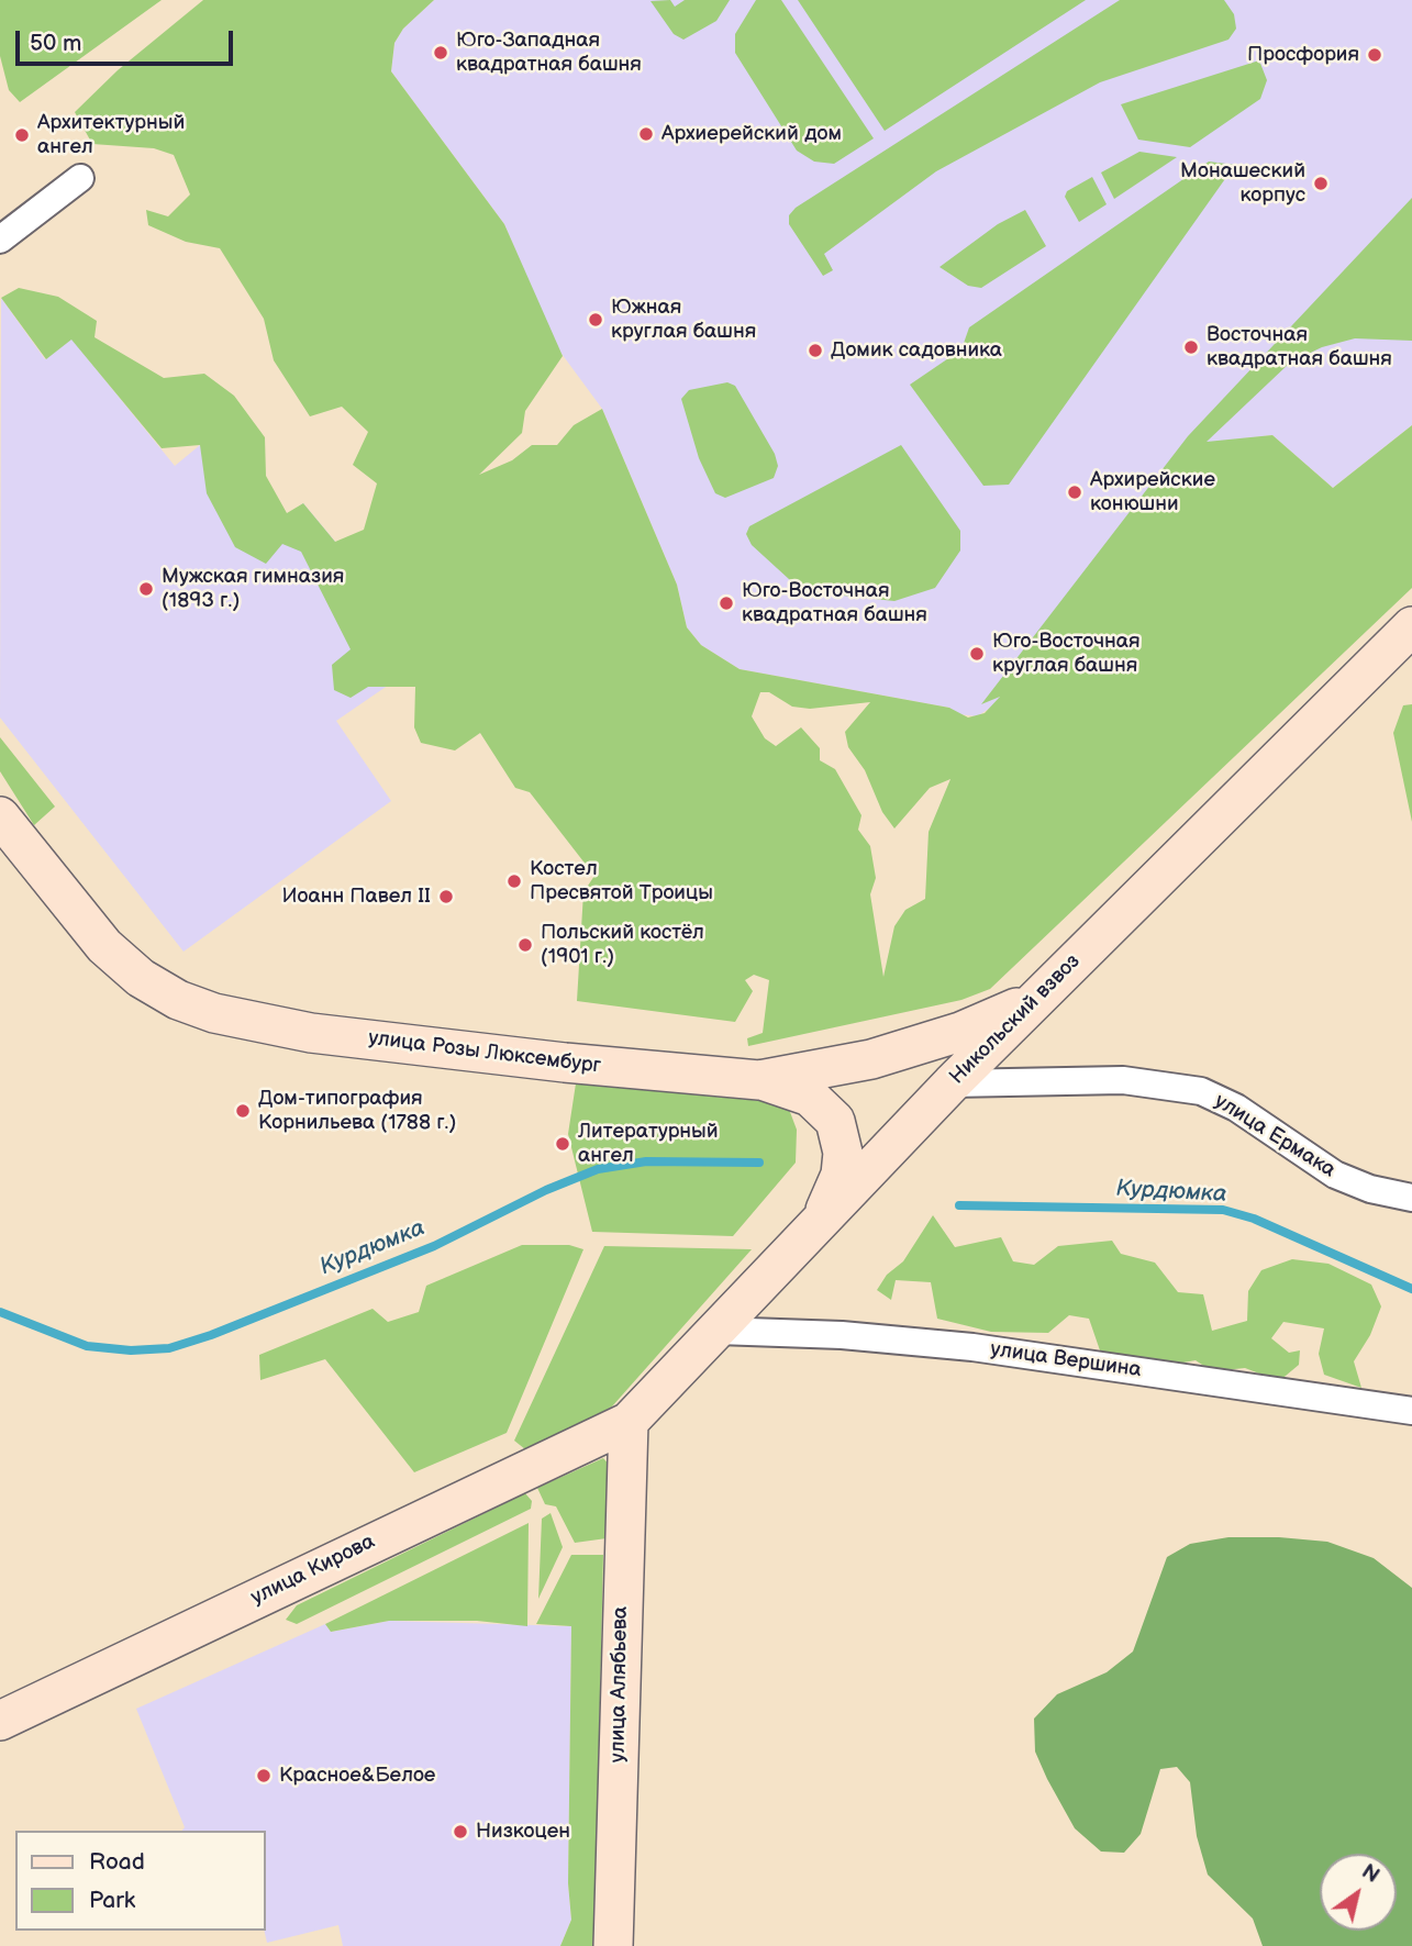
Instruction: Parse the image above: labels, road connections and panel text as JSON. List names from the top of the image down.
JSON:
{
  "streets": {
    "main road": [
      "Никольский взвоз",
      "улица Розы Люксембург",
      "улица Кирова",
      "улица Алябьева"
    ],
    "street": ["улица Ермака", "улица Вершина"]
  },
  "crossings": [
    ["Никольский взвоз", "улица Розы Люксембург"],
    ["Никольский взвоз", "улица Ермака"],
    ["Никольский взвоз", "улица Вершина"],
    ["Никольский взвоз", "улица Кирова"],
    ["Никольский взвоз", "улица Алябьева"],
    ["улица Кирова", "улица Алябьева"]
  ],
  "water": ["Курдюмка"],
  "places": [
    "Юго-Западная квадратная башня",
    "Просфория",
    "Архиерейский дом",
    "Архитектурный ангел",
    "Монашеский корпус",
    "Южная круглая башня",
    "Восточная квадратная башня",
    "Домик садовника",
    "Архирейские конюшни",
    "Мужская гимназия (1893 г.)",
    "Юго-Восточная квадратная башня",
    "Юго-Восточная круглая башня",
    "Костел Пресвятой Троицы",
    "Иоанн Павел II",
    "Польский костёл (1901 г.)",
    "Дом-типография Корнильева (1788 г.)",
    "Литературный ангел",
    "Красное&Белое",
    "Низкоцен"
  ],
  "legend": ["Road", "Park"],
  "scale_bar": "50 m",
  "north": "top right"
}
